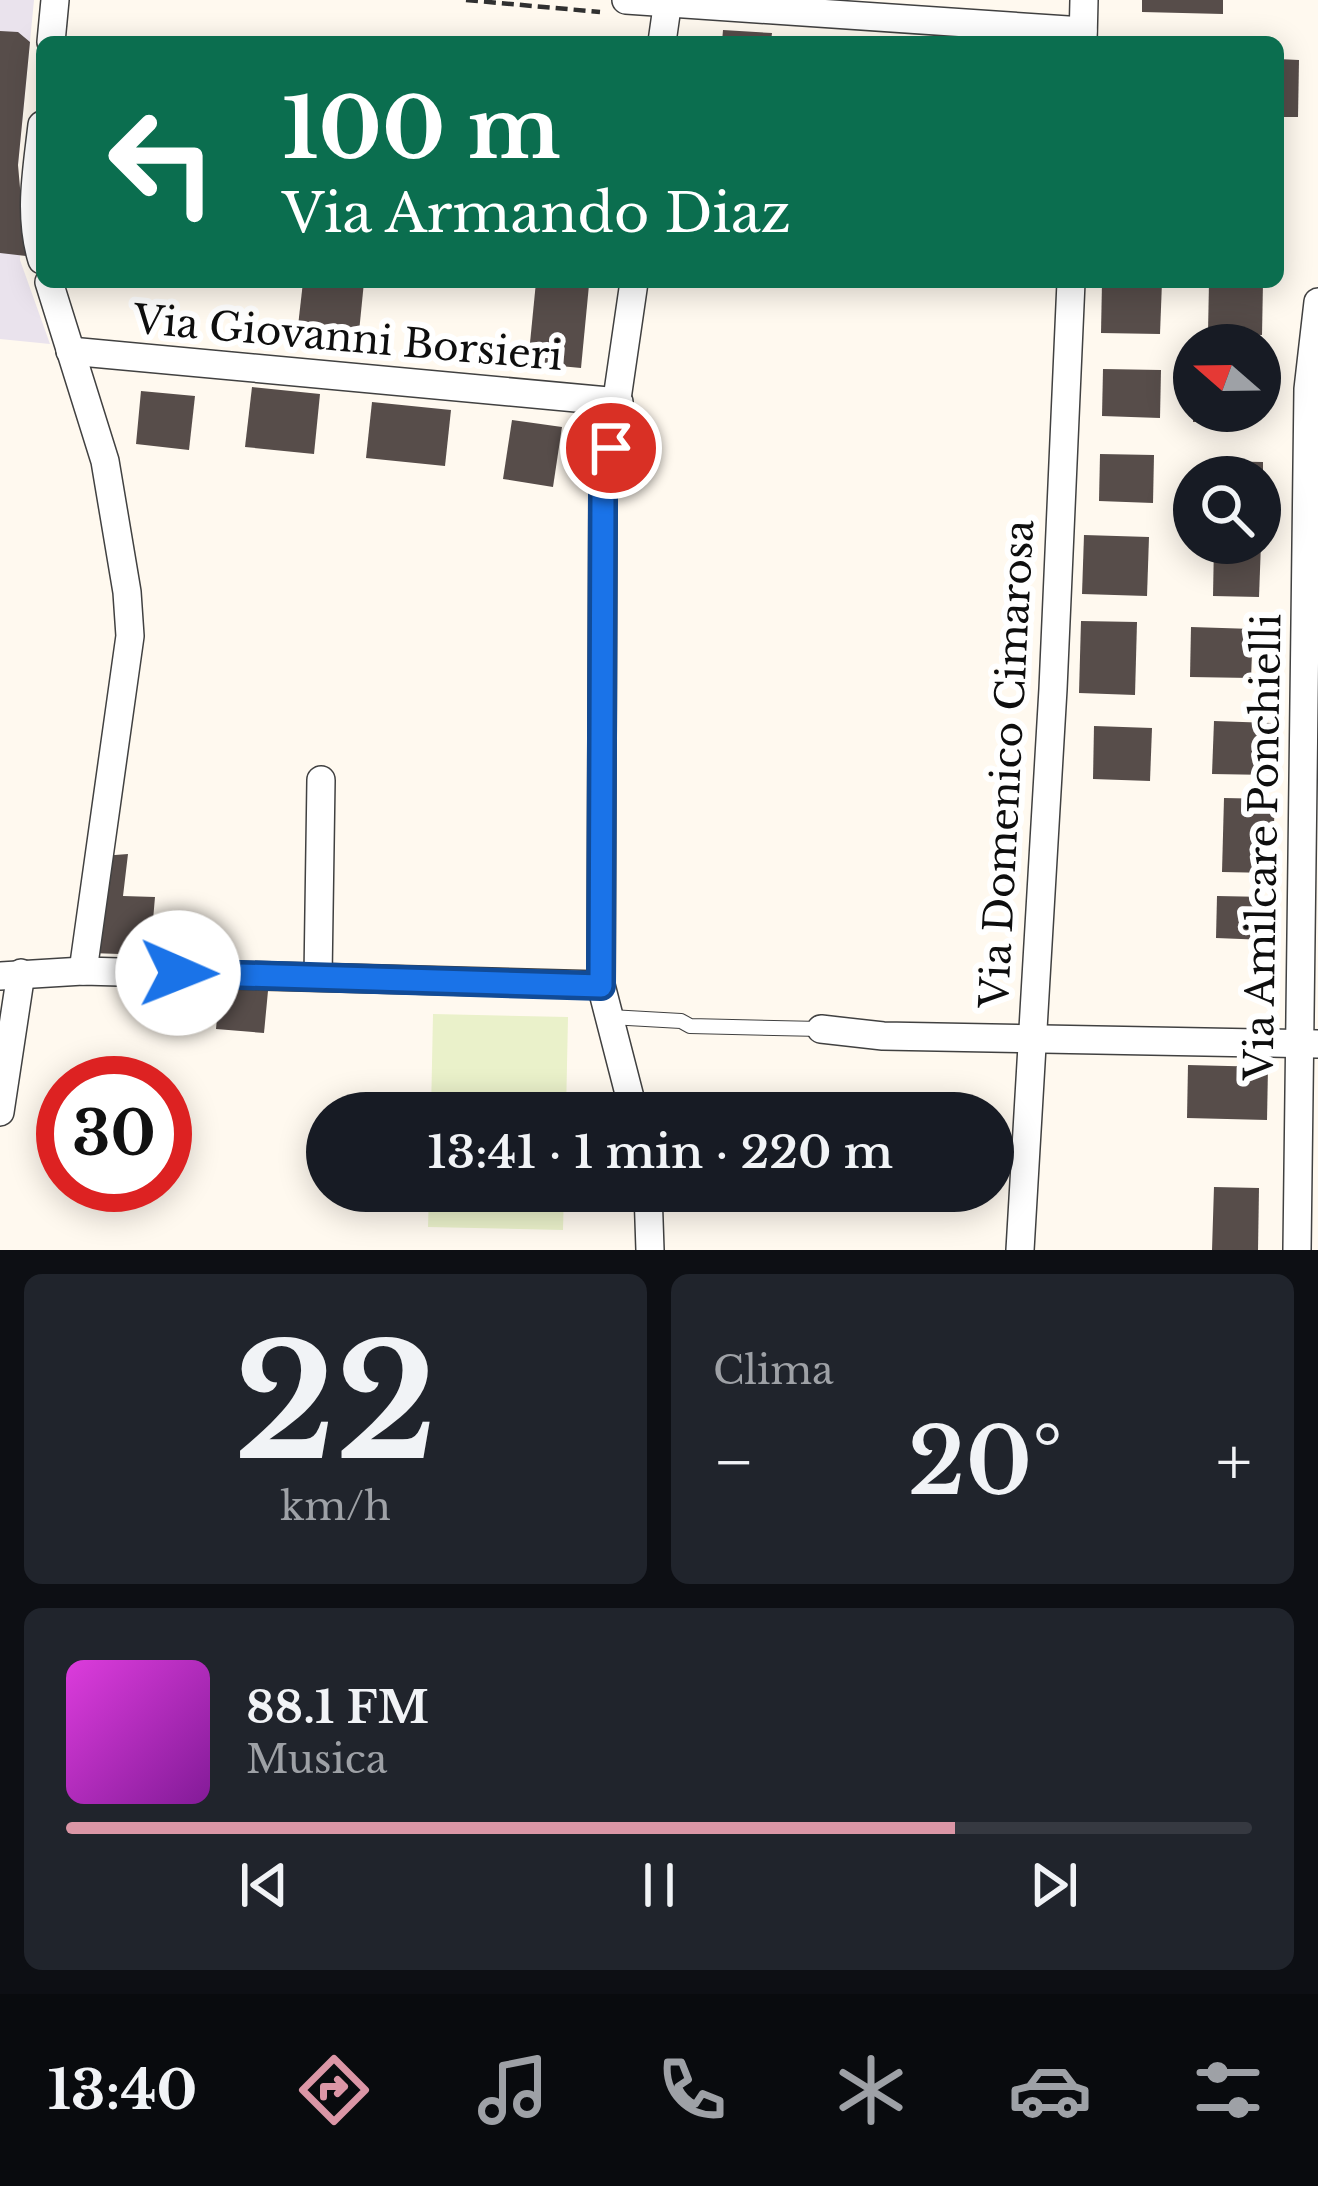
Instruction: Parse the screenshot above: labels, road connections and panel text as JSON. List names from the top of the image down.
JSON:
{
  "streets": {
    "street": ["Via Giovanni Borsieri", "Via Domenico Cimarosa", "Via Amilcare Ponchielli"]
  },
  "north": "left",
  "page": {
    "turn": ["100 m", "Via Armando Diaz"],
    "limit": "30",
    "trip": "13:41 · 1 min · 220 m",
    "tile": [
      ["22", "km/h"],
      "Clima"
    ],
    "heat": ["−", "20°", "+"],
    "song": ["88.1 FM", "Musica"],
    "tabs": "13:40"
  }
}
